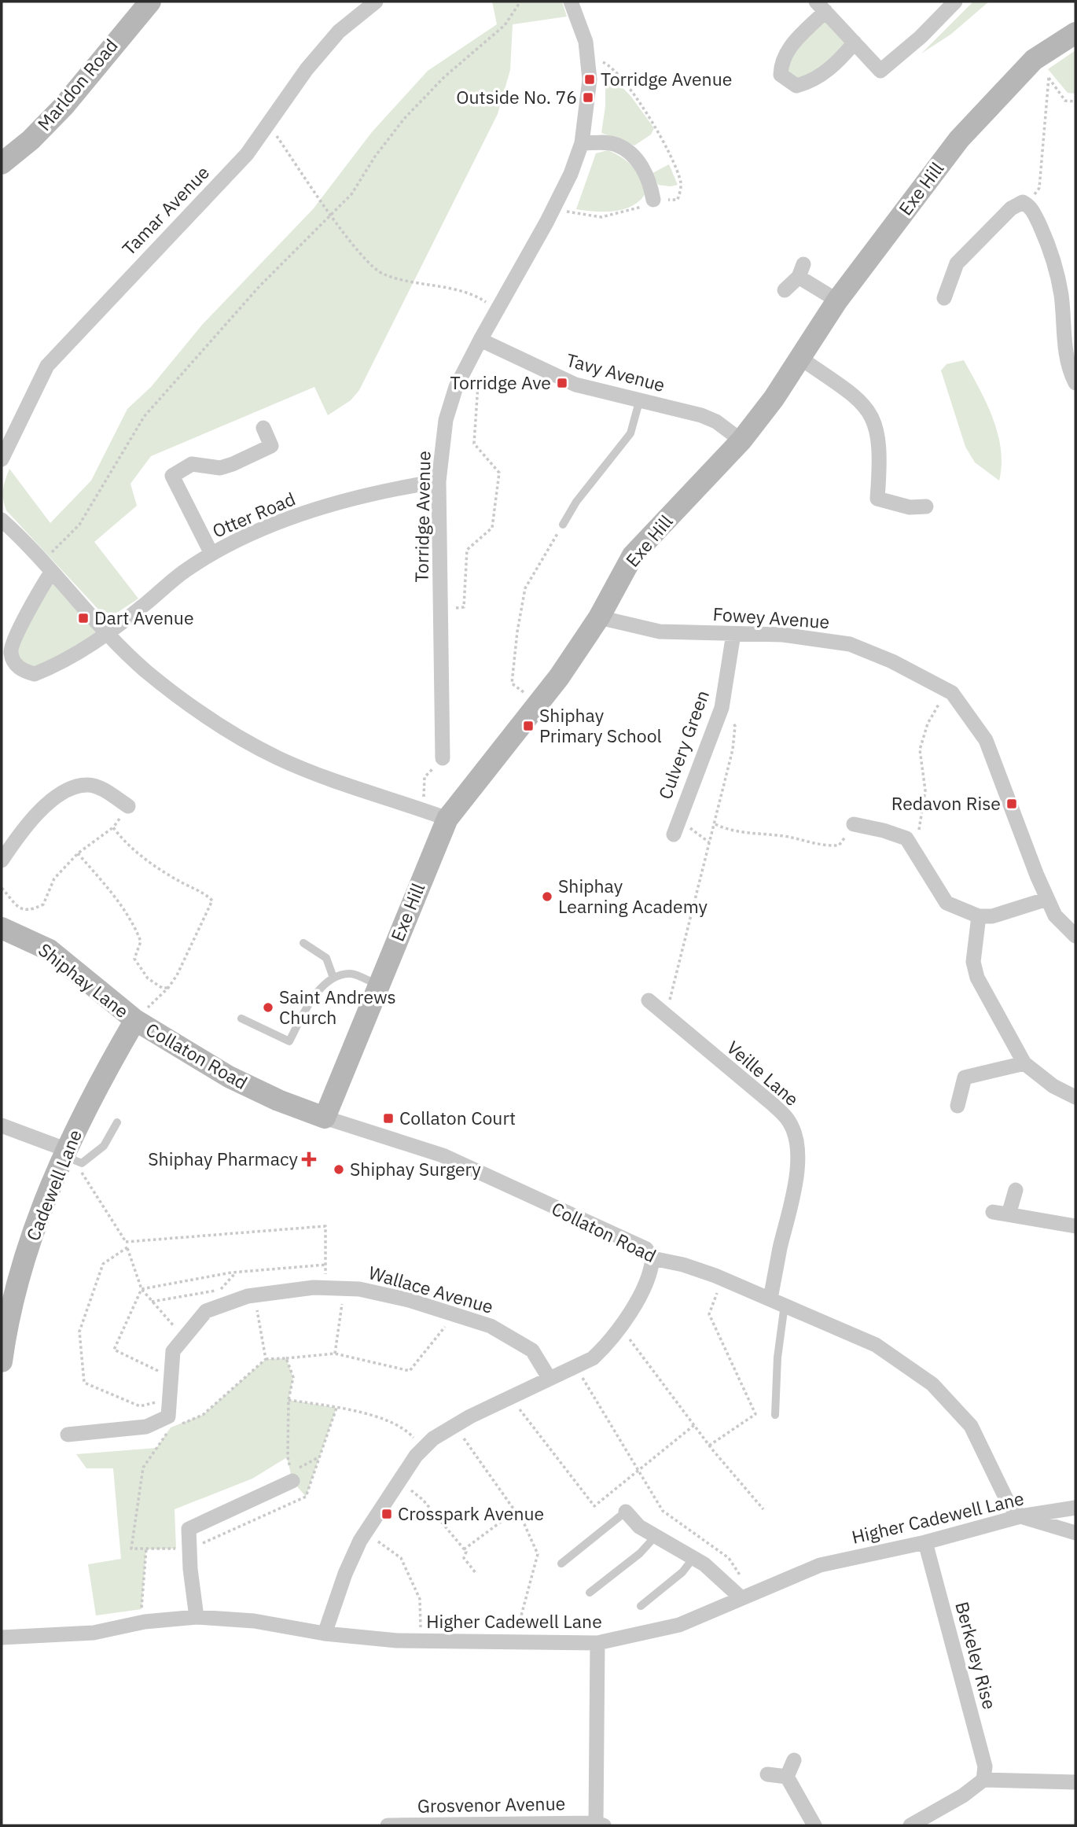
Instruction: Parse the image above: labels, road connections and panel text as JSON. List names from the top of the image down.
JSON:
{
  "streets": {
    "street": [
      "Marldon Road",
      "Exe Hill",
      "Tamar Avenue",
      "Tavy Avenue",
      "Otter Road",
      "Torridge Avenue",
      "Fowey Avenue",
      "Culvery Green",
      "Shiphay Lane",
      "Collaton Road",
      "Veille Lane",
      "Cadewell Lane",
      "Wallace Avenue",
      "Higher Cadewell Lane",
      "Berkeley Rise",
      "Grosvenor Avenue"
    ]
  },
  "crossings": [
    ["Exe Hill", "Tavy Avenue"],
    ["Exe Hill", "Fowey Avenue"],
    ["Exe Hill", "Collaton Road"],
    ["Tavy Avenue", "Torridge Avenue"],
    ["Otter Road", "Torridge Avenue"],
    ["Fowey Avenue", "Culvery Green"],
    ["Shiphay Lane", "Collaton Road"],
    ["Shiphay Lane", "Cadewell Lane"],
    ["Collaton Road", "Veille Lane"],
    ["Collaton Road", "Cadewell Lane"],
    ["Collaton Road", "Higher Cadewell Lane"],
    ["Higher Cadewell Lane", "Berkeley Rise"],
    ["Higher Cadewell Lane", "Grosvenor Avenue"]
  ],
  "places": {
    "transit": [
      "Torridge Avenue",
      "Outside No. 76",
      "Torridge Ave",
      "Dart Avenue",
      "Shiphay Primary School",
      "Redavon Rise",
      "Collaton Court",
      "Crosspark Avenue"
    ],
    "other": ["Shiphay Learning Academy", "Saint Andrews Church", "Shiphay Surgery"],
    "health": ["Shiphay Pharmacy"]
  }
}
